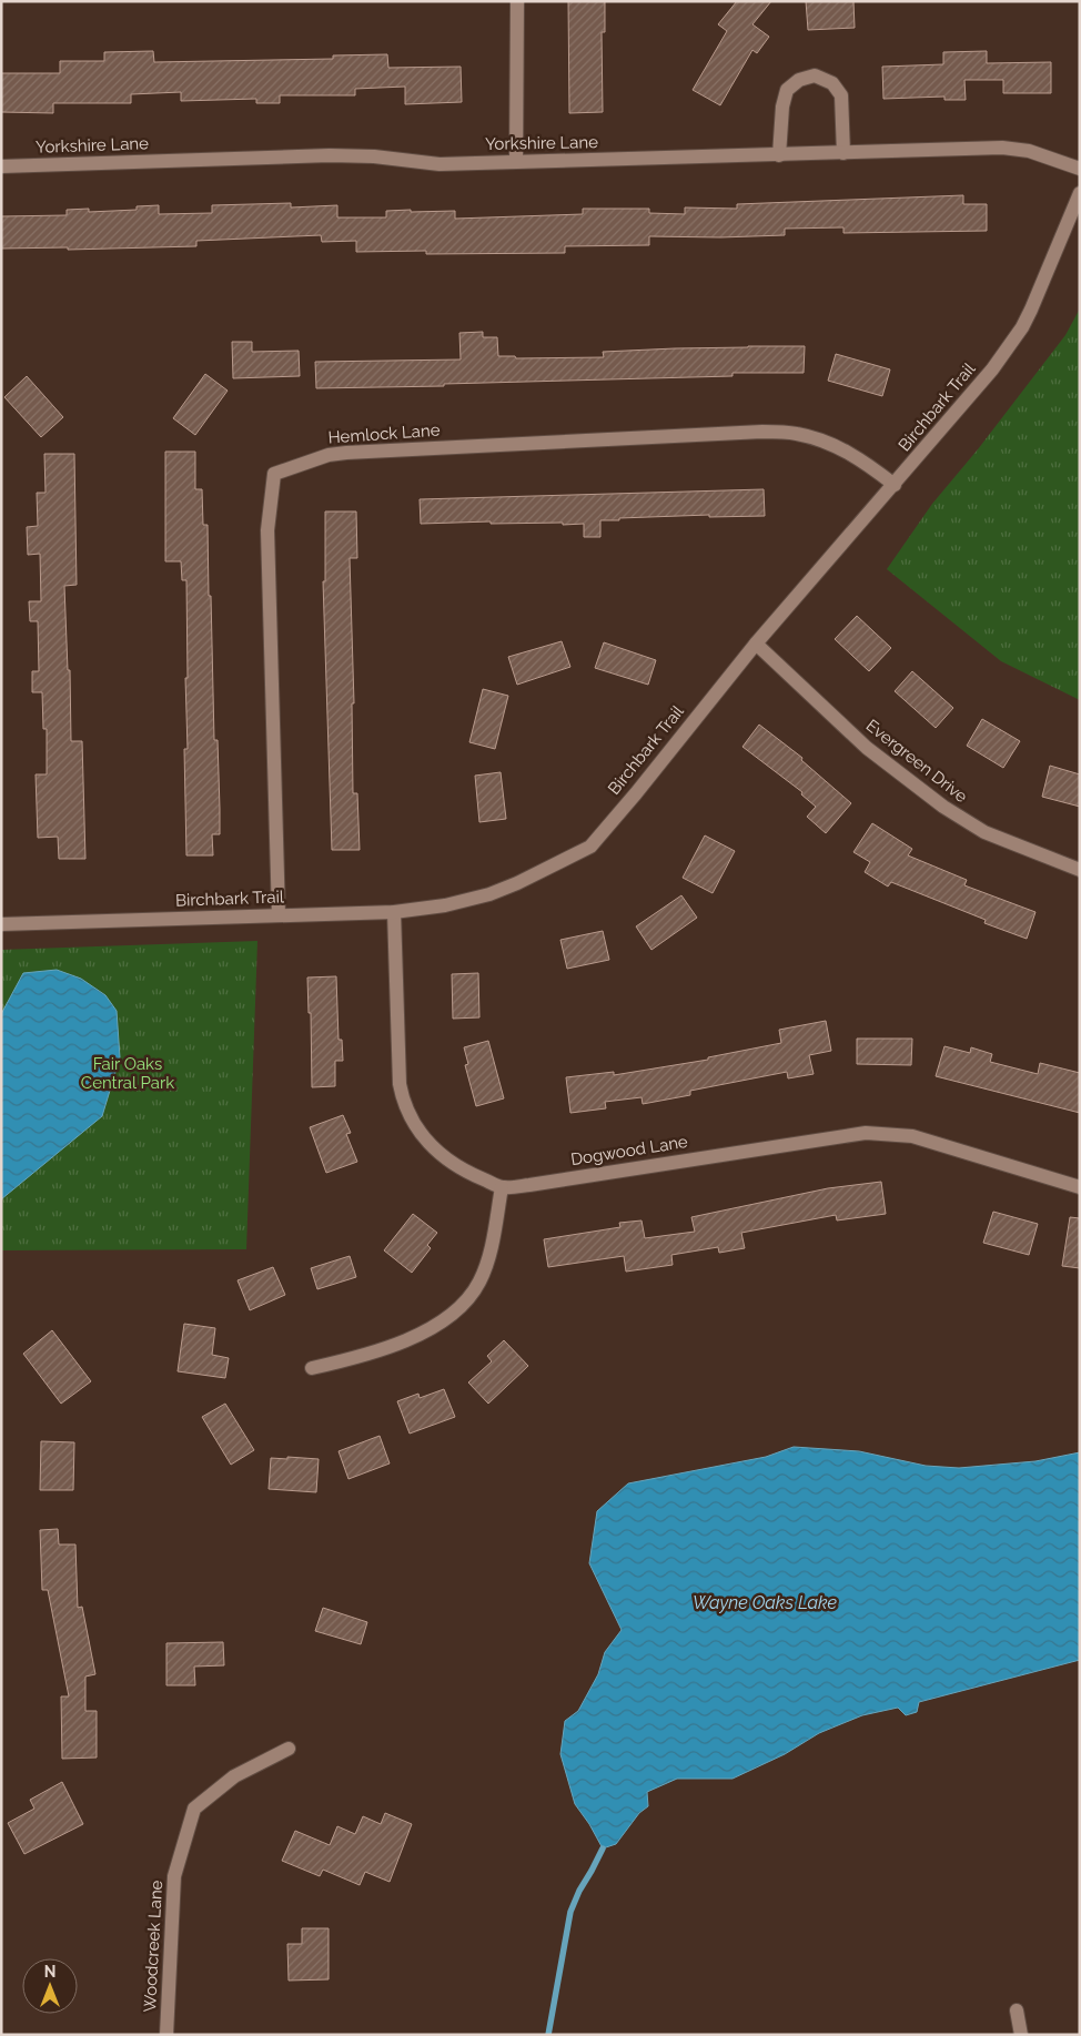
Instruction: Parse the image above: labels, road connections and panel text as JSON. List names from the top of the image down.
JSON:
{
  "streets": {
    "street": [
      "Yorkshire Lane",
      "Birchbark Trail",
      "Hemlock Lane",
      "Evergreen Drive",
      "Dogwood Lane",
      "Woodcreek Lane"
    ]
  },
  "crossings": [
    ["Birchbark Trail", "Hemlock Lane"],
    ["Birchbark Trail", "Evergreen Drive"],
    ["Birchbark Trail", "Dogwood Lane"]
  ],
  "water": ["Wayne Oaks Lake"],
  "parks": ["Fair Oaks Central Park"],
  "north": "top"
}
